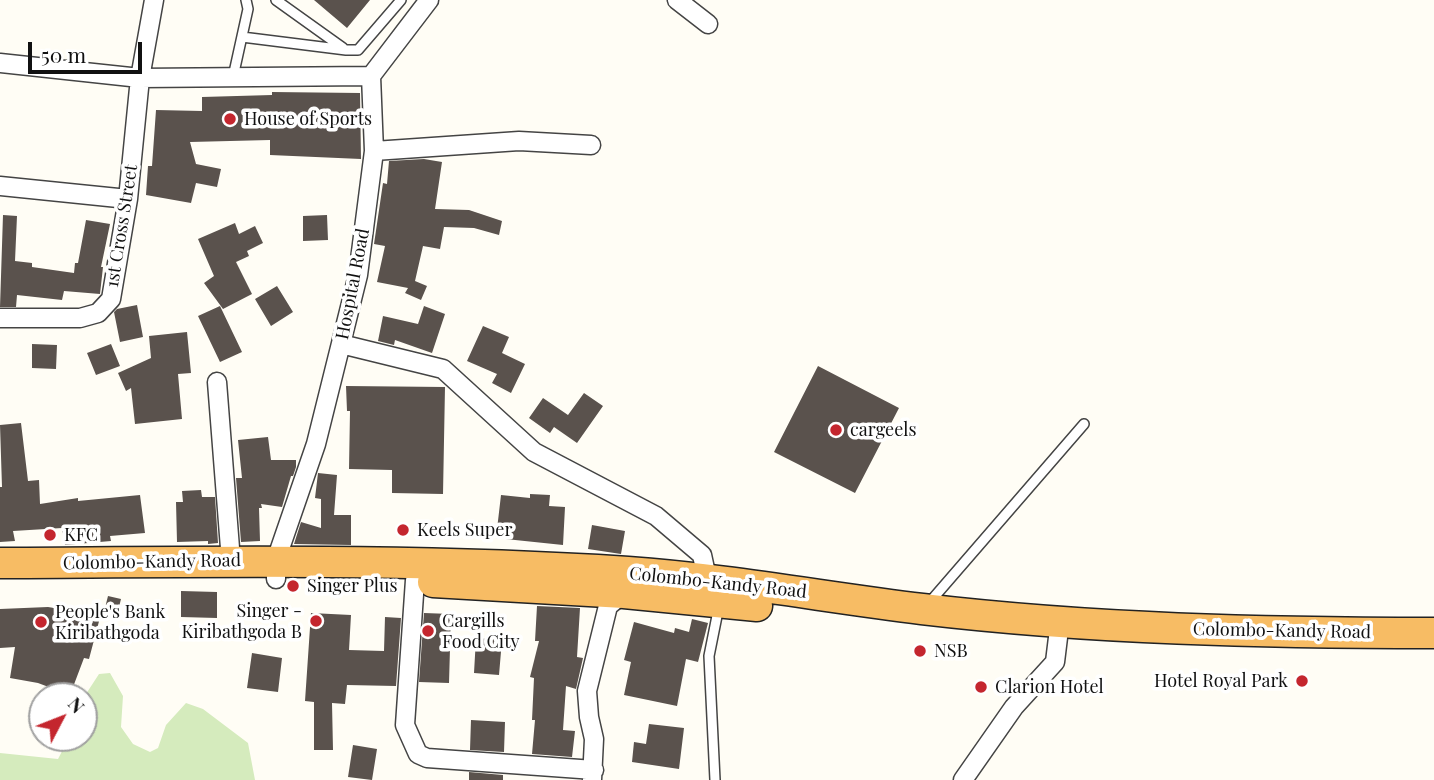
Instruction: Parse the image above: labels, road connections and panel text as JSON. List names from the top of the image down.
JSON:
{
  "streets": {
    "highway": ["Colombo-Kandy Road"],
    "street": ["1st Cross Street", "Hospital Road"]
  },
  "crossings": [
    ["Hospital Road", "Colombo-Kandy Road"]
  ],
  "places": [
    "House of Sports",
    "cargeels",
    "Keels Super",
    "KFC",
    "Singer Plus",
    "Singer - Kiribathgoda B",
    "People's Bank Kiribathgoda",
    "Cargills Food City",
    "NSB",
    "Hotel Royal Park",
    "Clarion Hotel"
  ],
  "scale_bar": "50 m",
  "north": "top right"
}
